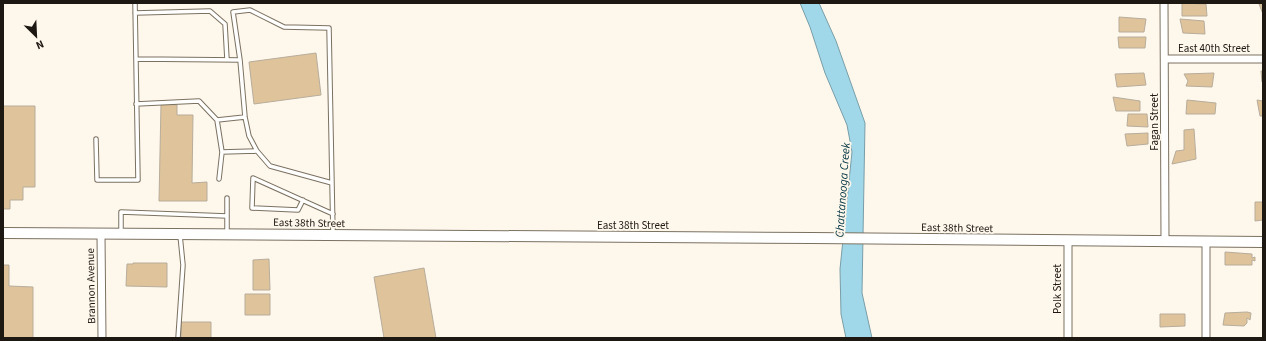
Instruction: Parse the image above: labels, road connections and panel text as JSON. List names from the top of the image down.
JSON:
{
  "streets": {
    "main road": ["East 38th Street"],
    "street": [
      "East 40th Street",
      "Fagan Street",
      "Brannon Avenue",
      "Polk Street"
    ]
  },
  "crossings": [
    ["East 40th Street", "Fagan Street"],
    ["Fagan Street", "East 38th Street"],
    ["East 38th Street", "Brannon Avenue"],
    ["East 38th Street", "Polk Street"]
  ],
  "water": ["Chattanooga Creek"],
  "north": "bottom right"
}
